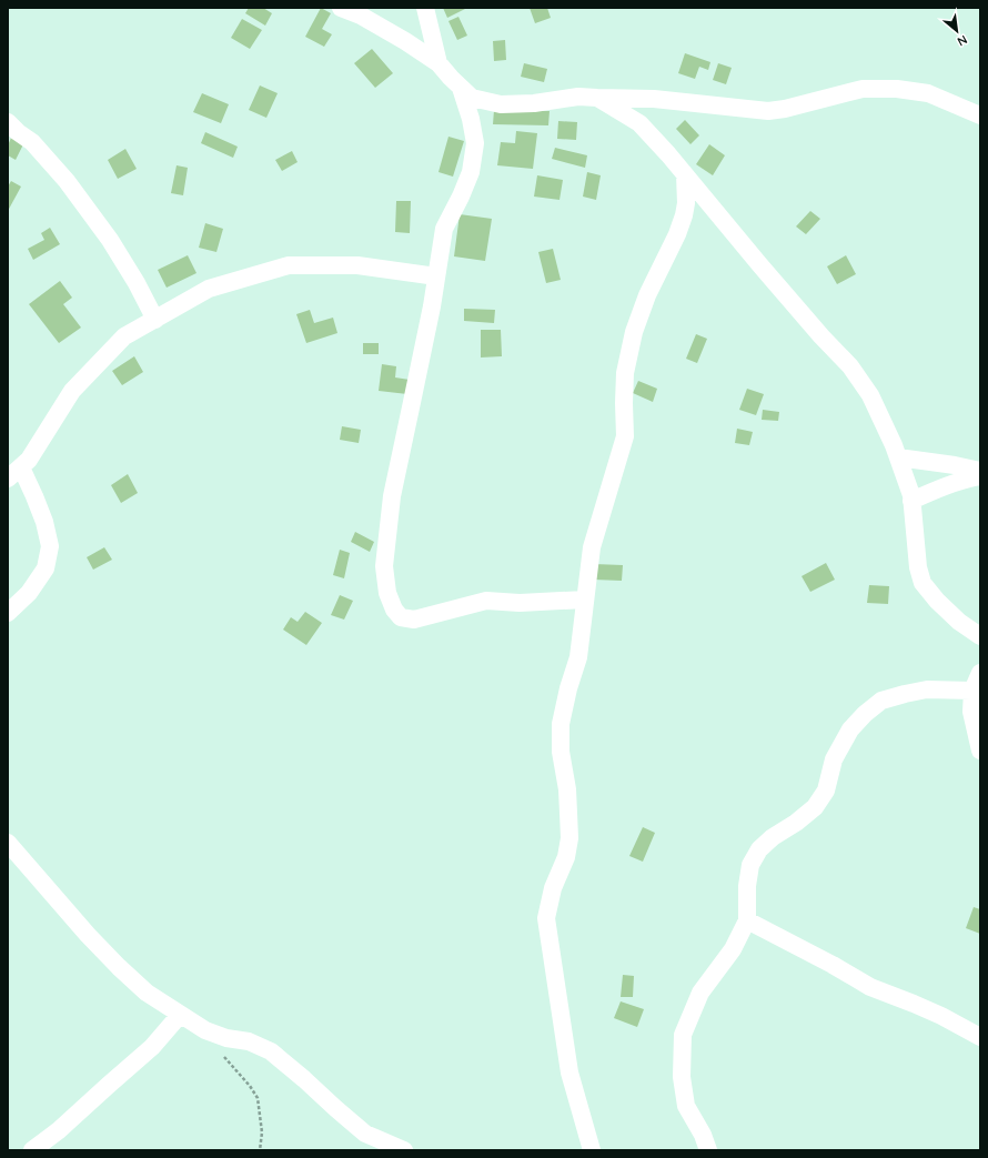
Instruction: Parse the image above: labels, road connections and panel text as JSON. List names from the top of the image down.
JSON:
{
  "north": "bottom right"
}
